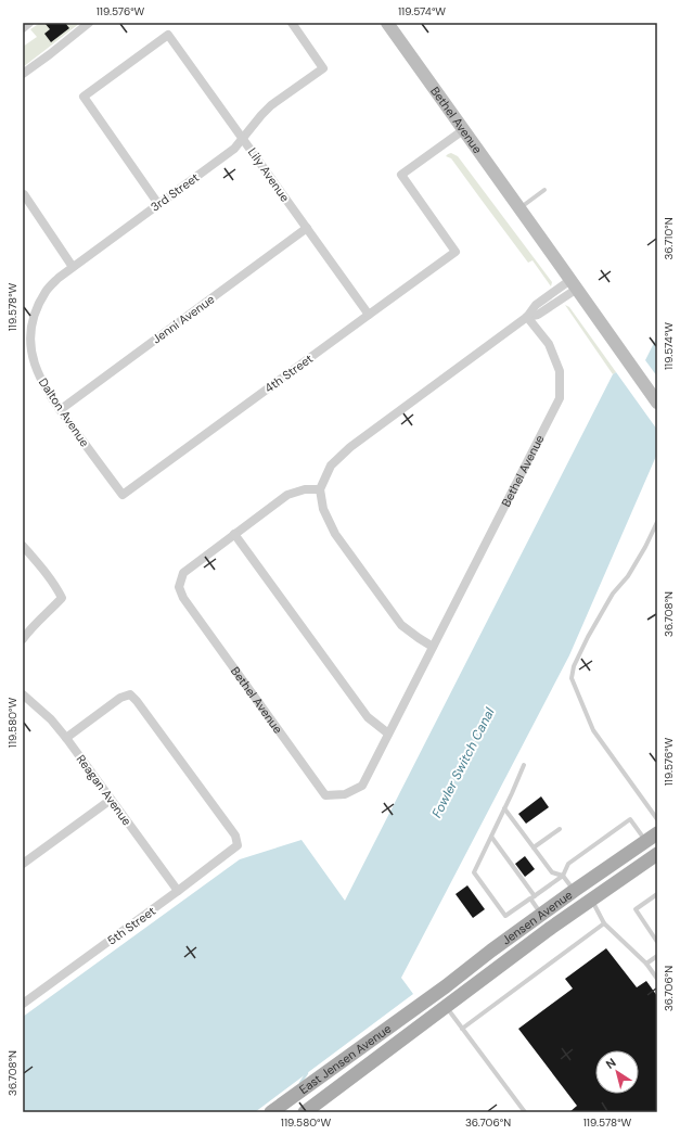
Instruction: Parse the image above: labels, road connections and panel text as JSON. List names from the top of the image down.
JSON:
{
  "streets": {
    "main road": ["Bethel Avenue", "Jensen Avenue", "East Jensen Avenue"],
    "street": [
      "Lily Avenue",
      "3rd Street",
      "Jenni Avenue",
      "4th Street",
      "Dalton Avenue",
      "Reagan Avenue",
      "5th Street"
    ]
  },
  "crossings": [
    ["Bethel Avenue", "4th Street"],
    ["Lily Avenue", "3rd Street"],
    ["Lily Avenue", "Jenni Avenue"],
    ["Lily Avenue", "4th Street"],
    ["3rd Street", "Dalton Avenue"],
    ["Jenni Avenue", "Dalton Avenue"],
    ["4th Street", "Dalton Avenue"],
    ["Reagan Avenue", "5th Street"],
    ["Jensen Avenue", "East Jensen Avenue"]
  ],
  "water": ["Fowler Switch Canal"],
  "north": "top left",
  "coordinates": [
    "119.576°W",
    "119.574°W",
    "36.710°N",
    "119.578°W",
    "36.708°N",
    "119.580°W",
    "36.706°N"
  ]
}
